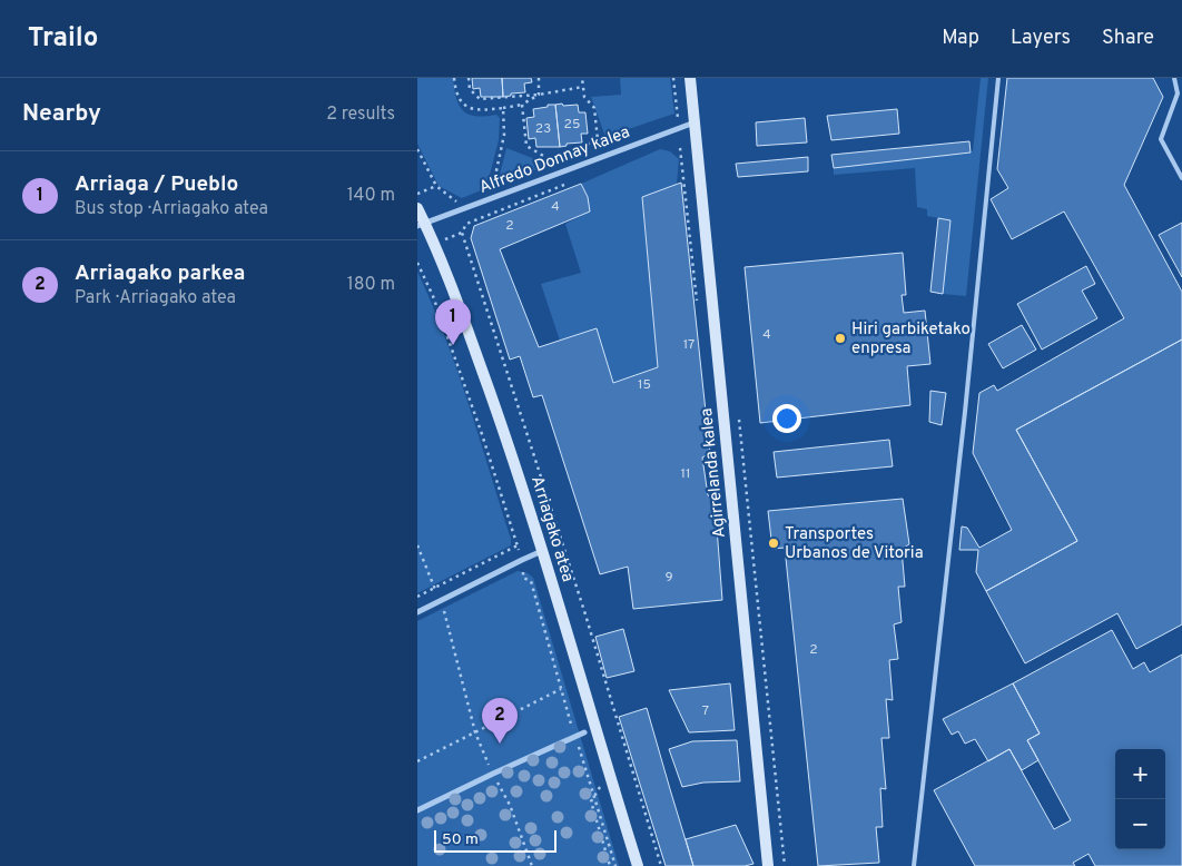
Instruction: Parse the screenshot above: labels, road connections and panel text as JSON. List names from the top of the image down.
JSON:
{
  "streets": {
    "street": ["Alfredo Donnay kalea", "Agirrelanda kalea", "Arriagako atea"]
  },
  "crossings": [
    ["Alfredo Donnay kalea", "Agirrelanda kalea"],
    ["Alfredo Donnay kalea", "Arriagako atea"]
  ],
  "places": ["Hiri garbiketako enpresa", "Transportes Urbanos de Vitoria"],
  "house_numbers": [
    "25",
    "23",
    "4",
    "2",
    "4",
    "17",
    "15",
    "11",
    "9",
    "2",
    "7"
  ],
  "scale_bar": "50 m",
  "page": {
    "header": "Trailo",
    "nav": ["Map", "Layers", "Share"],
    "heading": ["Nearby", "2 results"],
    "list": [
      {
        "mark": "1",
        "name": "Arriaga / Pueblo",
        "note": "Bus stop · Arriagako atea",
        "value": "140 m"
      },
      {
        "mark": "2",
        "name": "Arriagako parkea",
        "note": "Park · Arriagako atea",
        "value": "180 m"
      }
    ],
    "pins": ["1", "2"],
    "map_buttons": ["+", "−"],
    "scale": "50 m"
  }
}
